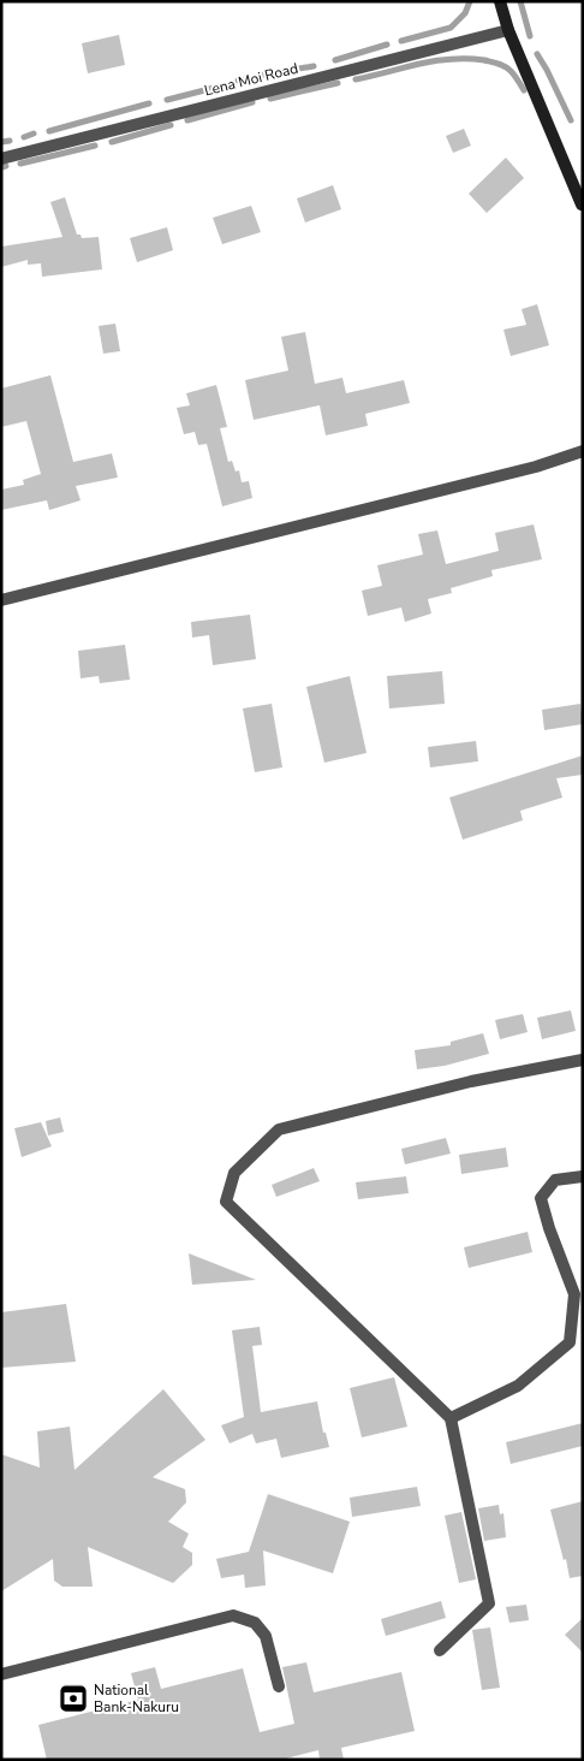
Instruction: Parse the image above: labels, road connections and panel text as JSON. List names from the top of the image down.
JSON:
{
  "streets": {
    "street": ["Lena Moi Road"]
  },
  "places": {
    "bank": ["National Bank-Nakuru"]
  }
}
